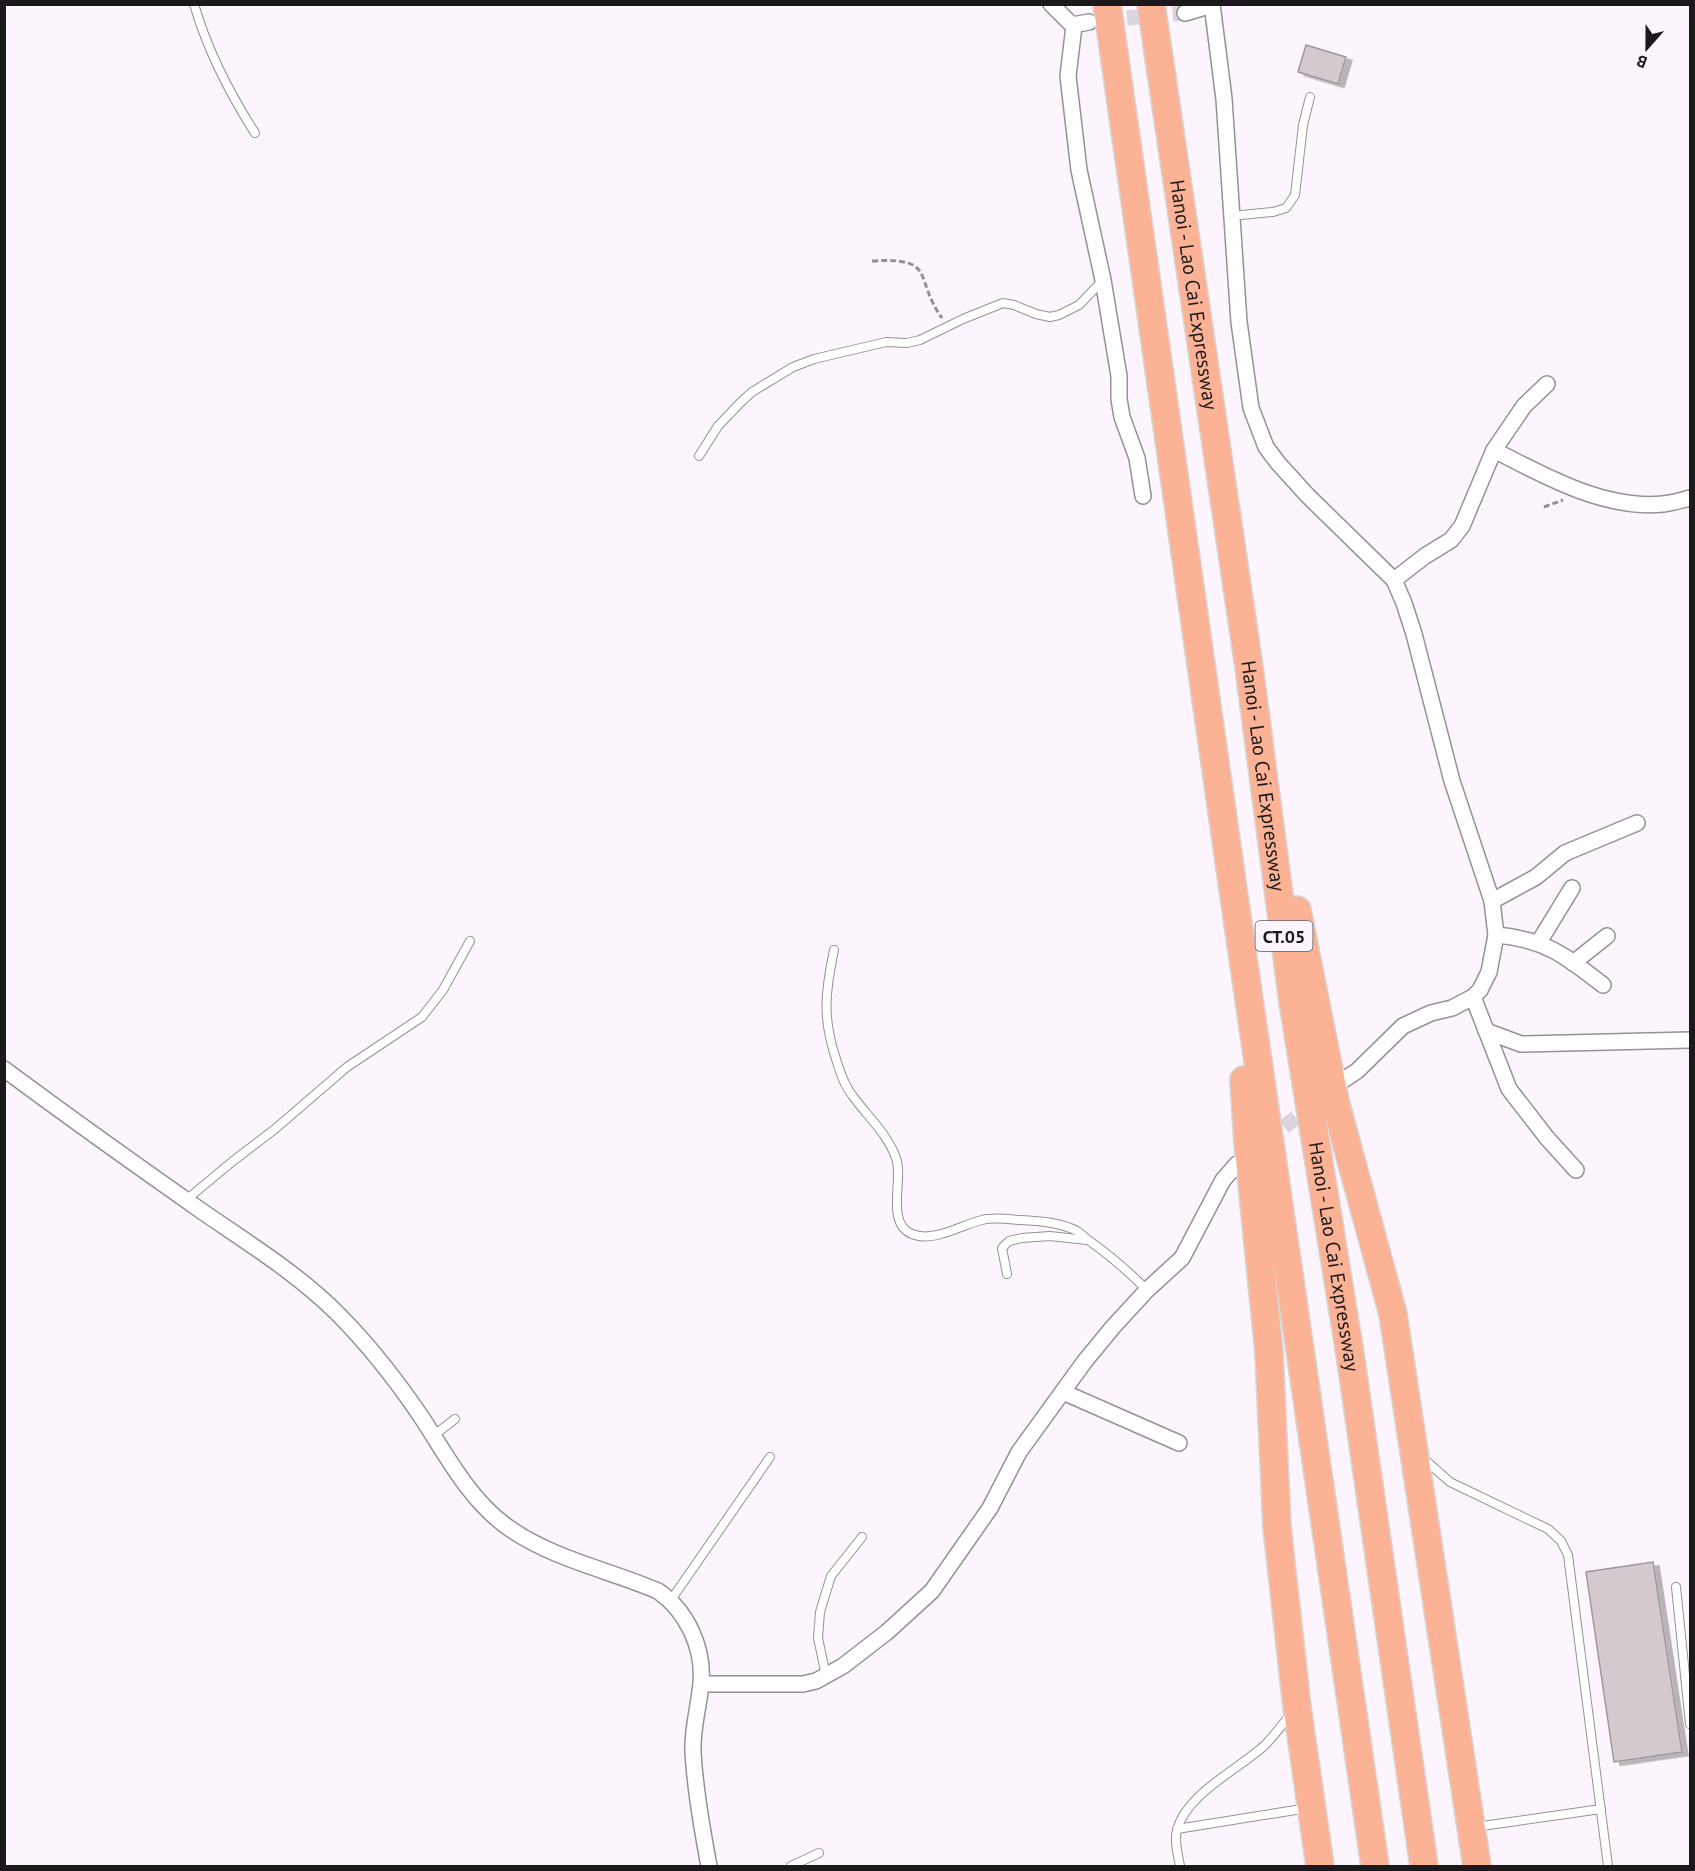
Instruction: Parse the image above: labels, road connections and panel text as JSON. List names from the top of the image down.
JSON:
{
  "streets": {
    "highway": ["Hanoi - Lao Cai Expressway", "CT.05"]
  },
  "north": "bottom"
}
